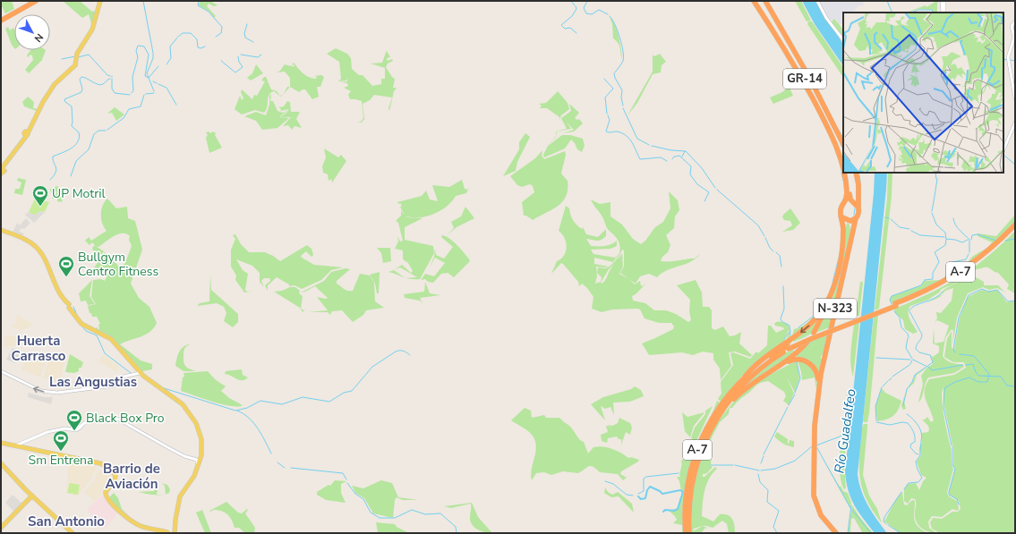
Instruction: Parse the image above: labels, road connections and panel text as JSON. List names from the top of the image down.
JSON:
{
  "streets": {
    "highway": ["GR-14", "A-7", "N-323"]
  },
  "crossings": [
    ["GR-14", "N-323"]
  ],
  "districts": [
    "Huerta Carrasco",
    "Las Angustias",
    "Barrio de Aviación",
    "San Antonio"
  ],
  "water": ["Río Guadalfeo"],
  "places": {
    "sports": [
      "UP Motril",
      "Bullgym Centro Fitness",
      "Black Box Pro",
      "Sm Entrena"
    ]
  },
  "north": "bottom right"
}
